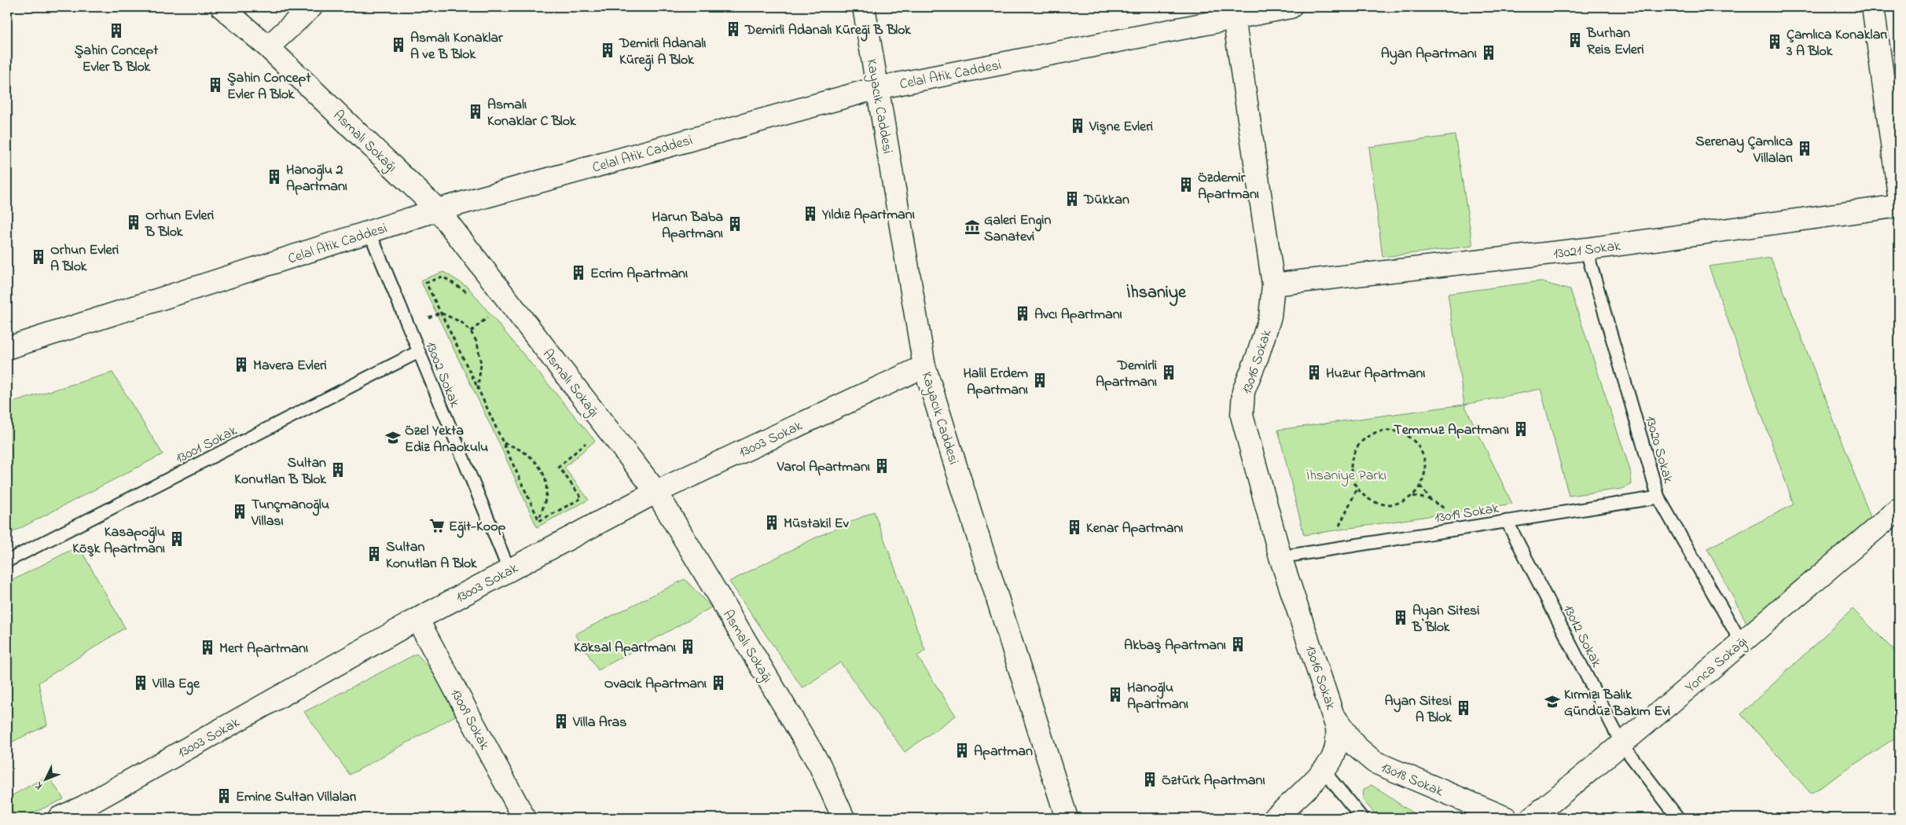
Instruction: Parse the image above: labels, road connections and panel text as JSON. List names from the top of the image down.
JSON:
{
  "streets": {
    "street": [
      "Celal Atik Caddesi",
      "Kayacık Caddesi",
      "Asmalı Sokağı",
      "13021 Sokak",
      "13016 Sokak",
      "13003 Sokak",
      "Yonca Sokağı",
      "13009 Sokak",
      "13018 Sokak"
    ],
    "lane": [
      "13002 Sokak",
      "13001 Sokak",
      "13020 Sokak",
      "13019 Sokak",
      "13012 Sokak"
    ]
  },
  "crossings": [
    ["Celal Atik Caddesi", "Kayacık Caddesi"],
    ["Celal Atik Caddesi", "Asmalı Sokağı"],
    ["Celal Atik Caddesi", "13016 Sokak"],
    ["Celal Atik Caddesi", "13002 Sokak"],
    ["Kayacık Caddesi", "13003 Sokak"],
    ["Asmalı Sokağı", "13003 Sokak"],
    ["13021 Sokak", "13016 Sokak"],
    ["13021 Sokak", "13020 Sokak"],
    ["13016 Sokak", "13019 Sokak"],
    ["13016 Sokak", "13018 Sokak"],
    ["13002 Sokak", "13003 Sokak"],
    ["13002 Sokak", "13001 Sokak"],
    ["13003 Sokak", "13009 Sokak"],
    ["13020 Sokak", "13019 Sokak"],
    ["13020 Sokak", "Yonca Sokağı"],
    ["13019 Sokak", "13012 Sokak"],
    ["13012 Sokak", "Yonca Sokağı"]
  ],
  "districts": ["İhsaniye"],
  "parks": ["İhsaniye Parkı"],
  "places": {
    "building": [
      "Demirli Adanalı Küreği B Blok",
      "Şahin Concept Evler B Blok",
      "Burhan Reis Evleri",
      "Çamlıca Konakları 3 A Blok",
      "Asmalı Konaklar A ve B Blok",
      "Demirli Adanalı Küreği A Blok",
      "Ayan Apartmanı",
      "Şahin Concept Evler A Blok",
      "Asmalı Konaklar C Blok",
      "Vişne Evleri",
      "Serenay Çamlıca Villaları",
      "Hanoğlu 2 Apartmanı",
      "Özdemir Apartmanı",
      "Dükkan",
      "Yıldız Apartmanı",
      "Orhun Evleri B Blok",
      "Harun Baba Apartmanı",
      "Orhun Evleri A Blok",
      "Ecrim Apartmanı",
      "Avcı Apartmanı",
      "Mavera Evleri",
      "Demirli Apartmanı",
      "Huzur Apartmanı",
      "Halil Erdem Apartmanı",
      "Temmuz Apartmanı",
      "Varol Apartmanı",
      "Sultan Konutları B Blok",
      "Tunçmanoğlu Villası",
      "Müstakil Ev",
      "Kenar Apartmanı",
      "Kasapoğlu Köşk Apartmanı",
      "Sultan Konutları A Blok",
      "Ayan Sitesi B Blok",
      "Akbaş Apartmanı",
      "Köksal Apartmanı",
      "Mert Apartmanı",
      "Villa Ege",
      "Ovacık Apartmanı",
      "Hanoğlu Apartmanı",
      "Ayan Sitesi A Blok",
      "Villa Aras",
      "Apartman",
      "Öztürk Apartmanı",
      "Emine Sultan Villaları"
    ],
    "museum": ["Galeri Engin Sanatevi"],
    "school or university": ["Özel Yekta Ediz Anaokulu", "Kırmızı Balık Gündüz Bakım Evi"],
    "supermarket": ["Eğit-Koop"]
  },
  "north": "bottom left"
}
